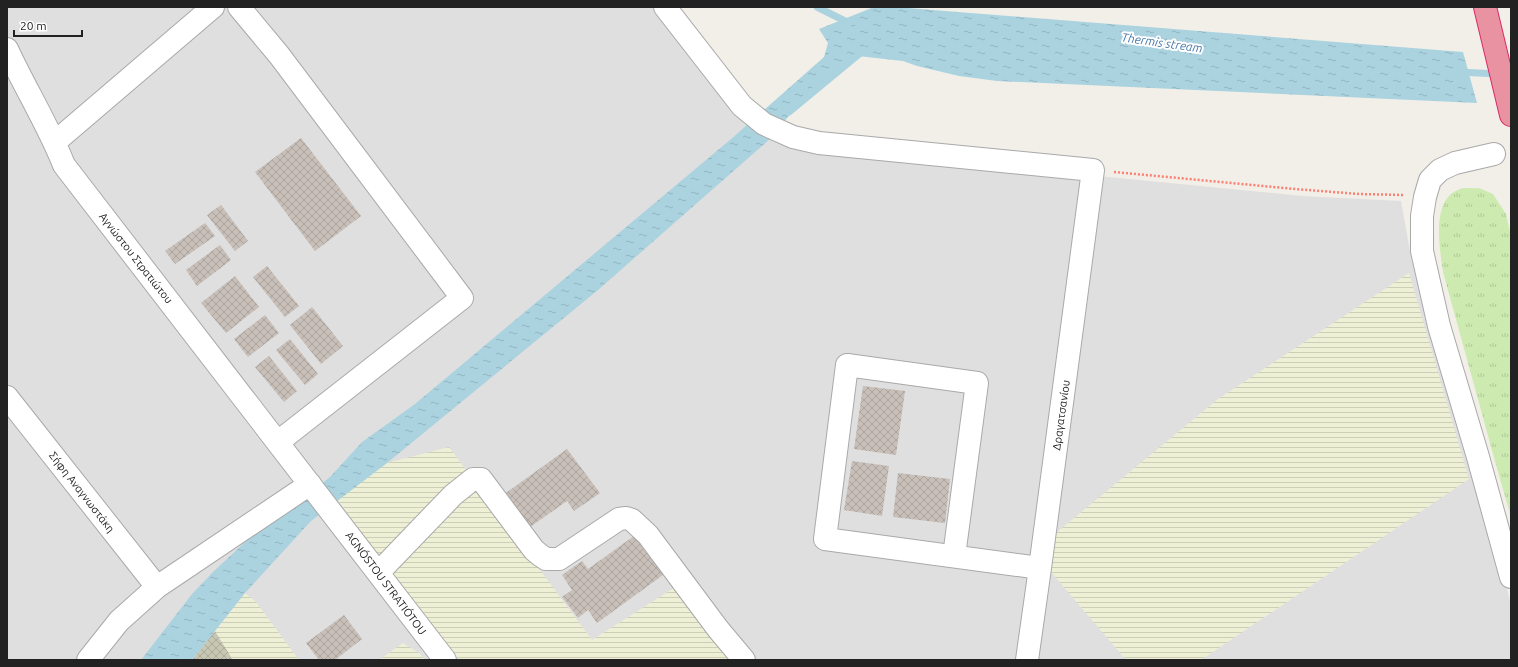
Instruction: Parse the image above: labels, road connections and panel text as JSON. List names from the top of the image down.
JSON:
{
  "streets": {
    "street": [
      "Αγνώστου Στρατιώτου",
      "Δραγατσανίου",
      "Σήφη Αναγνωστάκη",
      "AGNÓSTOU STRATIÓTOU"
    ]
  },
  "crossings": [
    ["Αγνώστου Στρατιώτου", "AGNÓSTOU STRATIÓTOU"]
  ],
  "water": ["Thermis stream"],
  "scale_bar": "20 m"
}
